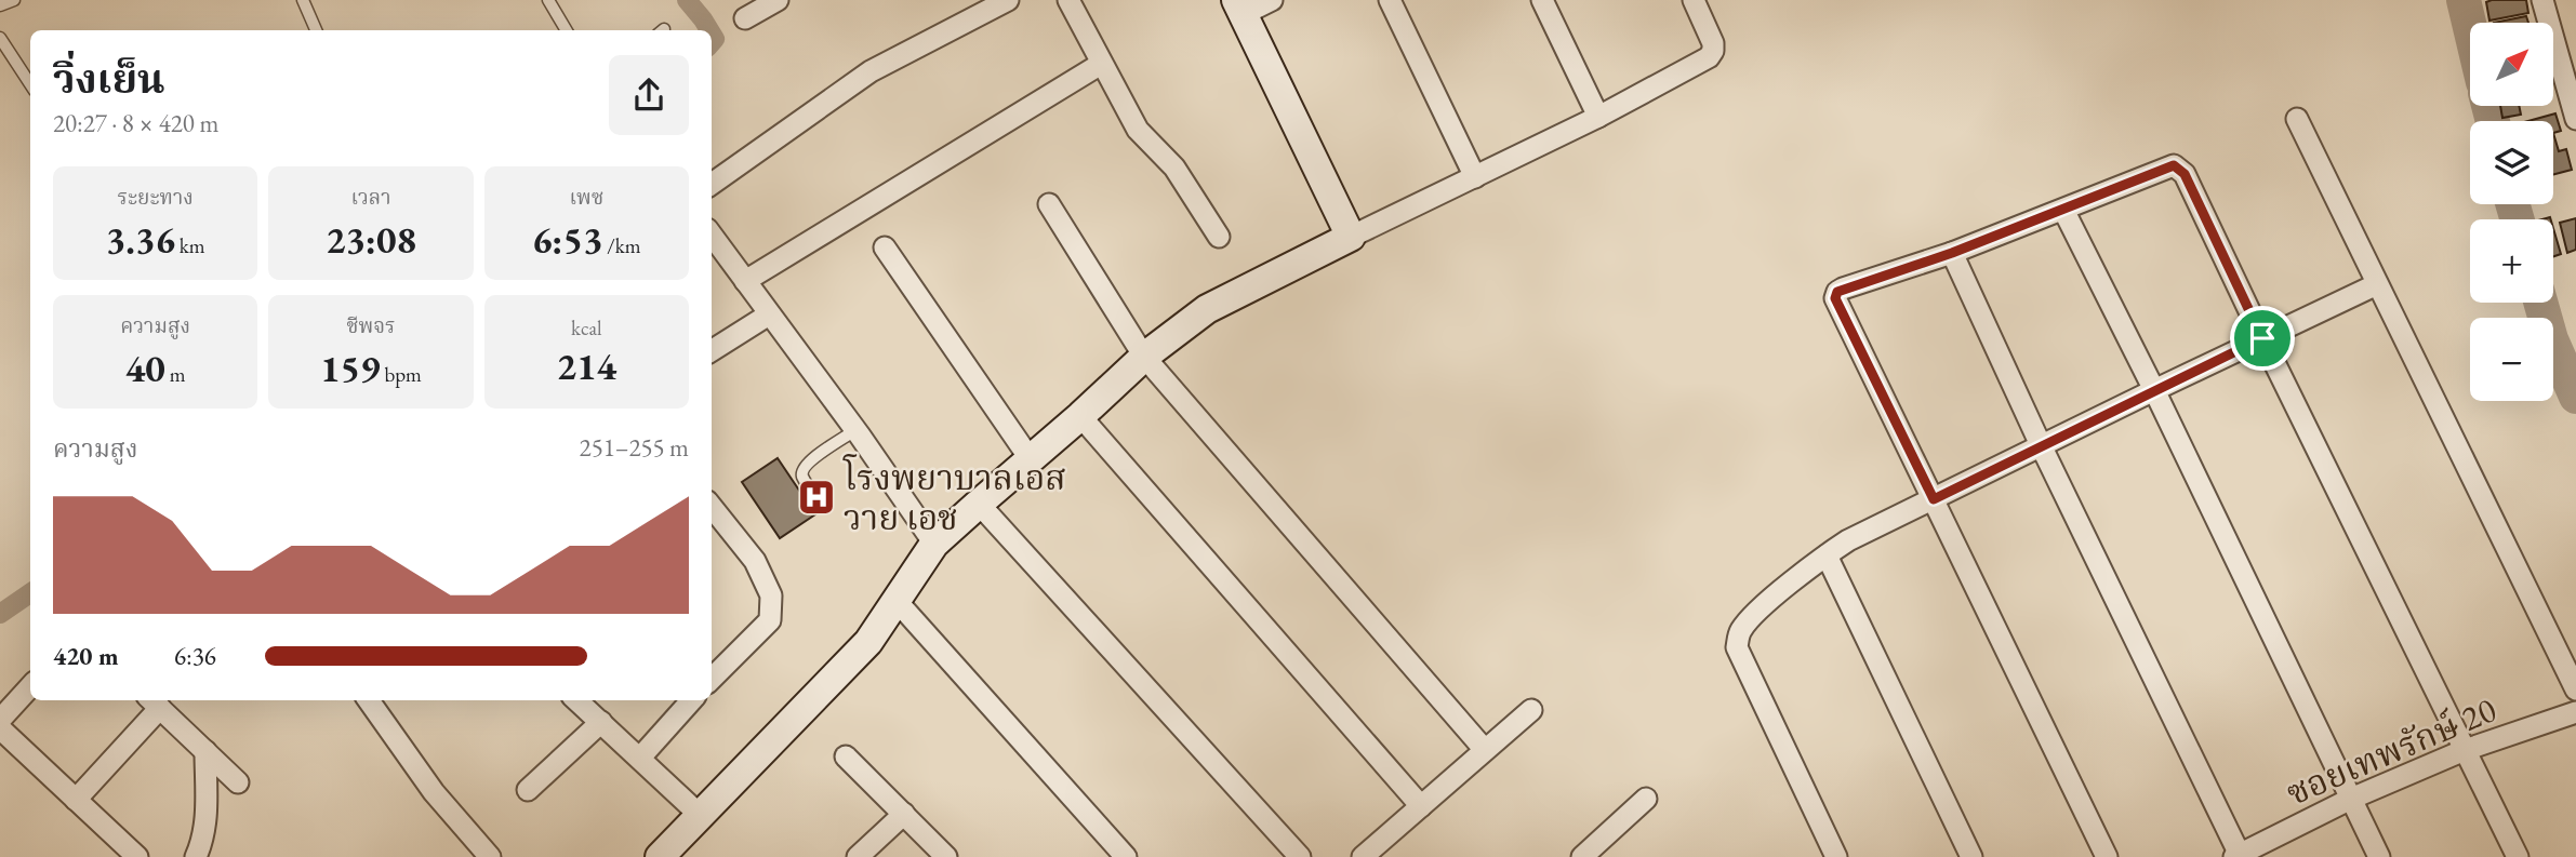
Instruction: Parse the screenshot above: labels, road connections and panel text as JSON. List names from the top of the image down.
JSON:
{
  "streets": {
    "street": ["ซอยเทพรักษ์ 20"]
  },
  "places": {
    "hospital": ["โรงพยาบาลเอส วาย เอช"]
  },
  "north": "top right",
  "page": {
    "map_buttons": ["+", "−"],
    "heading": ["วิ่งเย็น", "20:27 · 8 × 420 m"],
    "stats": [
      ["ระยะทาง", "3.36 km"],
      ["เวลา", "23:08"],
      ["เพซ", "6:53 /km"],
      ["ความสูง", "40 m"],
      ["ชีพจร", "159 bpm"],
      ["kcal", "214"]
    ],
    "chart": ["ความสูง", "251–255 m"],
    "list": [
      {
        "name": "420 m",
        "note": "6:36"
      }
    ]
  }
}
